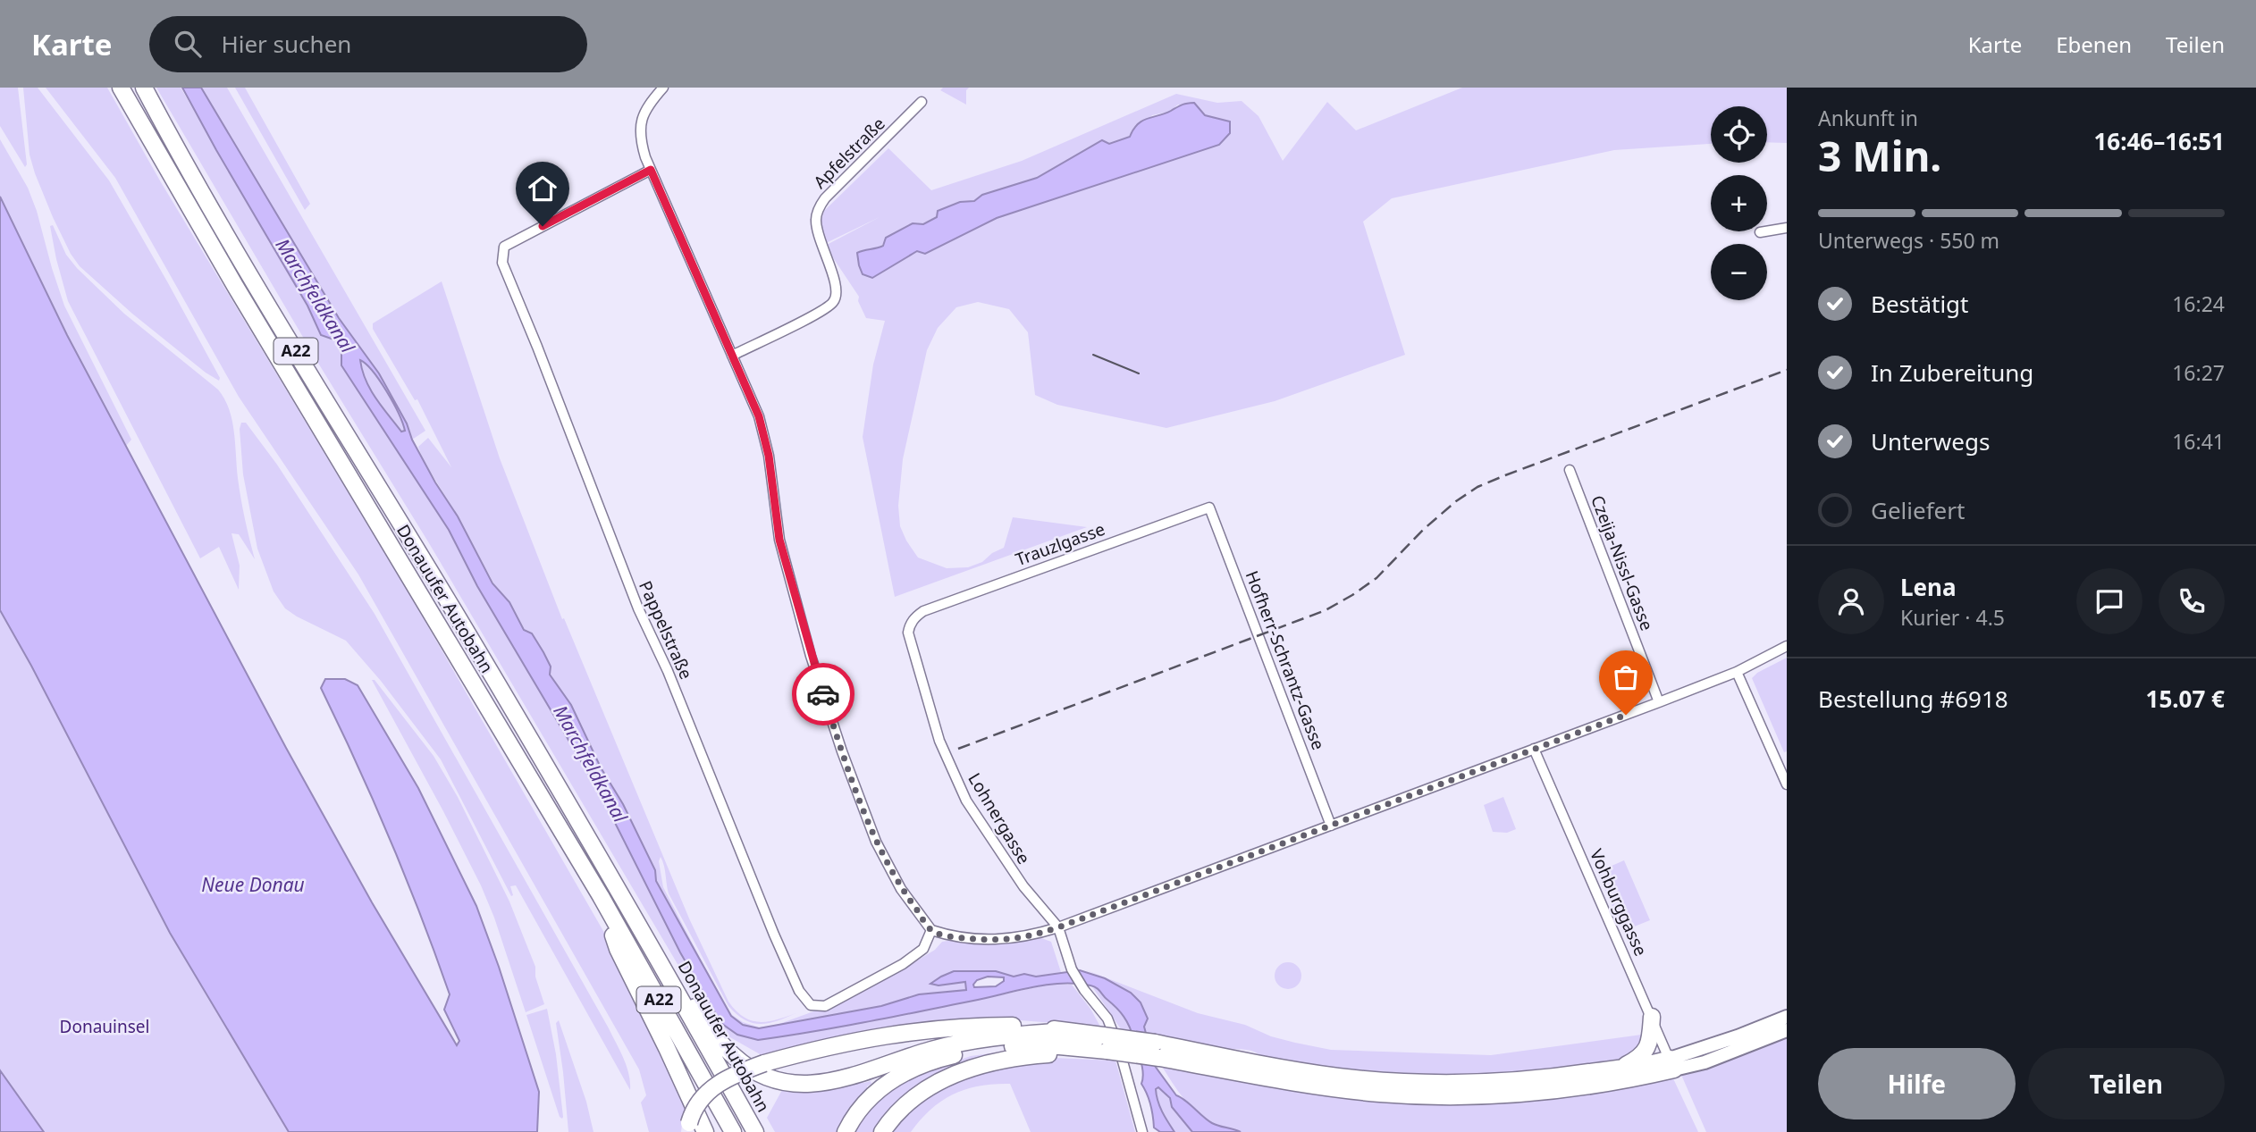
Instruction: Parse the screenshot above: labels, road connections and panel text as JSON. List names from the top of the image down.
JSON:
{
  "streets": {
    "highway": ["A22", "Donauufer Autobahn"],
    "street": [
      "Apfelstraße",
      "Trauzlgasse",
      "Czeija-Nissl-Gasse",
      "Pappelstraße",
      "Hofherr-Schrantz-Gasse",
      "Lohnergasse",
      "Vohburggasse"
    ]
  },
  "crossings": [
    ["Trauzlgasse", "Hofherr-Schrantz-Gasse"],
    ["Trauzlgasse", "Lohnergasse"]
  ],
  "water": ["Marchfeldkanal", "Neue Donau"],
  "parks": ["Donauinsel"],
  "page": {
    "header": "Karte",
    "search": "Hier suchen",
    "nav": ["Karte", "Ebenen", "Teilen"],
    "heading": ["3 Min.", "Ankunft in", "16:46–16:51"],
    "panel": [
      "Lena",
      "Kurier · 4.5",
      "Bestellung #6918",
      "15.07 €"
    ],
    "map_buttons": ["+", "−"],
    "bar": "Unterwegs · 550 m",
    "list": [
      ["Bestätigt", "16:24"],
      ["In Zubereitung", "16:27"],
      ["Unterwegs", "16:41"],
      "Geliefert"
    ],
    "buttons": ["Hilfe", "Teilen"]
  }
}
